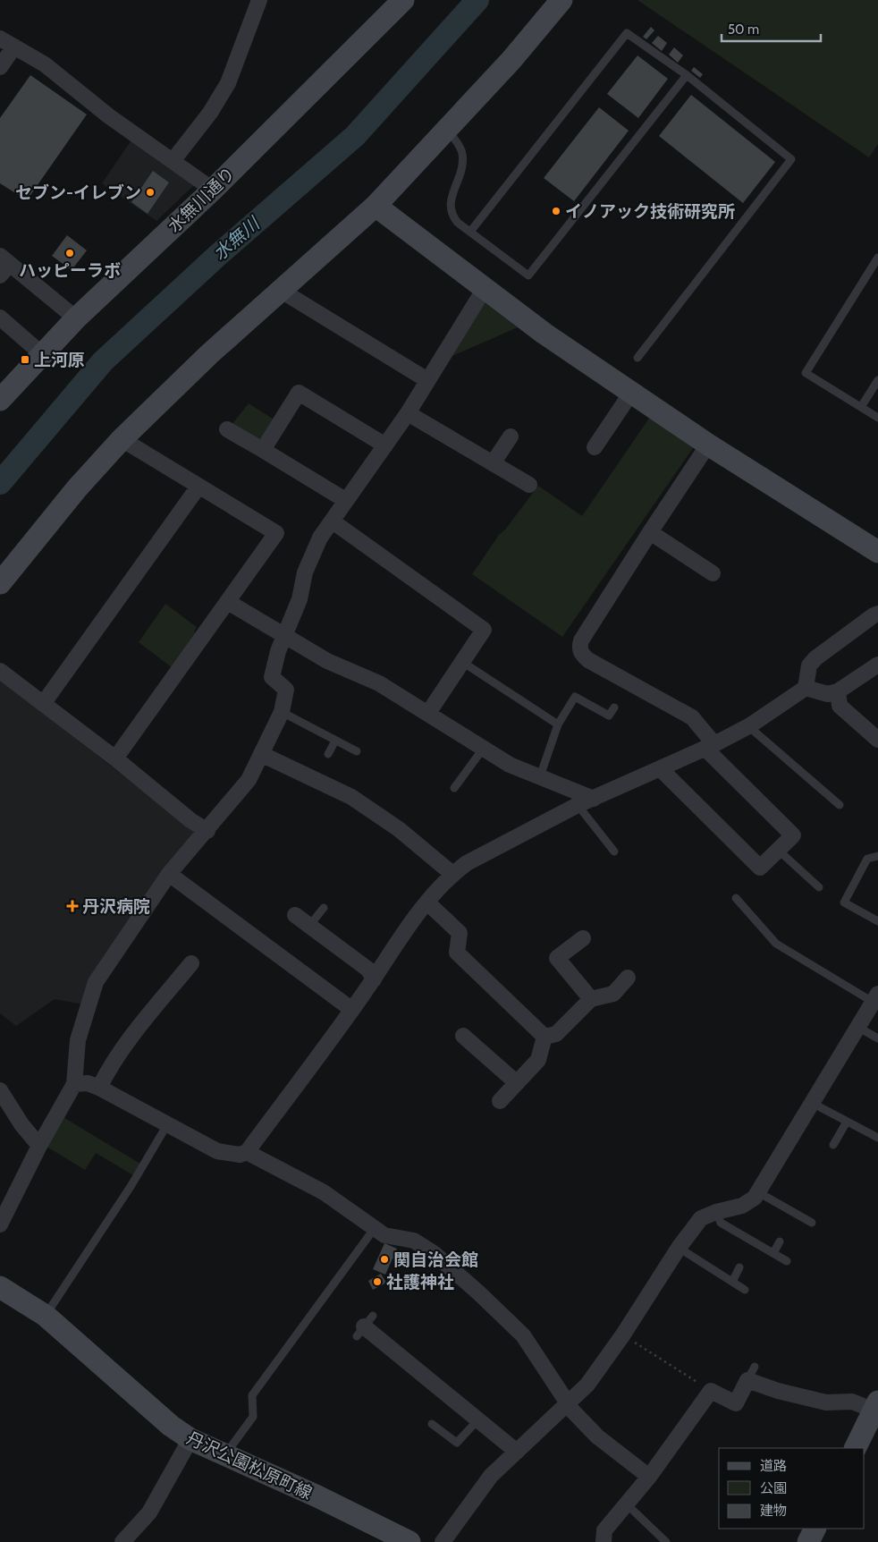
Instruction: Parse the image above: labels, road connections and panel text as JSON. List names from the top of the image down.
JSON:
{
  "streets": {
    "street": ["水無川通り", "丹沢公園松原町線"]
  },
  "water": ["水無川"],
  "places": {
    "other": [
      "セブン-イレブン",
      "イノアック技術研究所",
      "ハッピーラボ",
      "関自治会館",
      "社護神社"
    ],
    "transit": ["上河原"],
    "health": ["丹沢病院"]
  },
  "legend": ["道路", "公園", "建物"],
  "scale_bar": "50 m"
}
